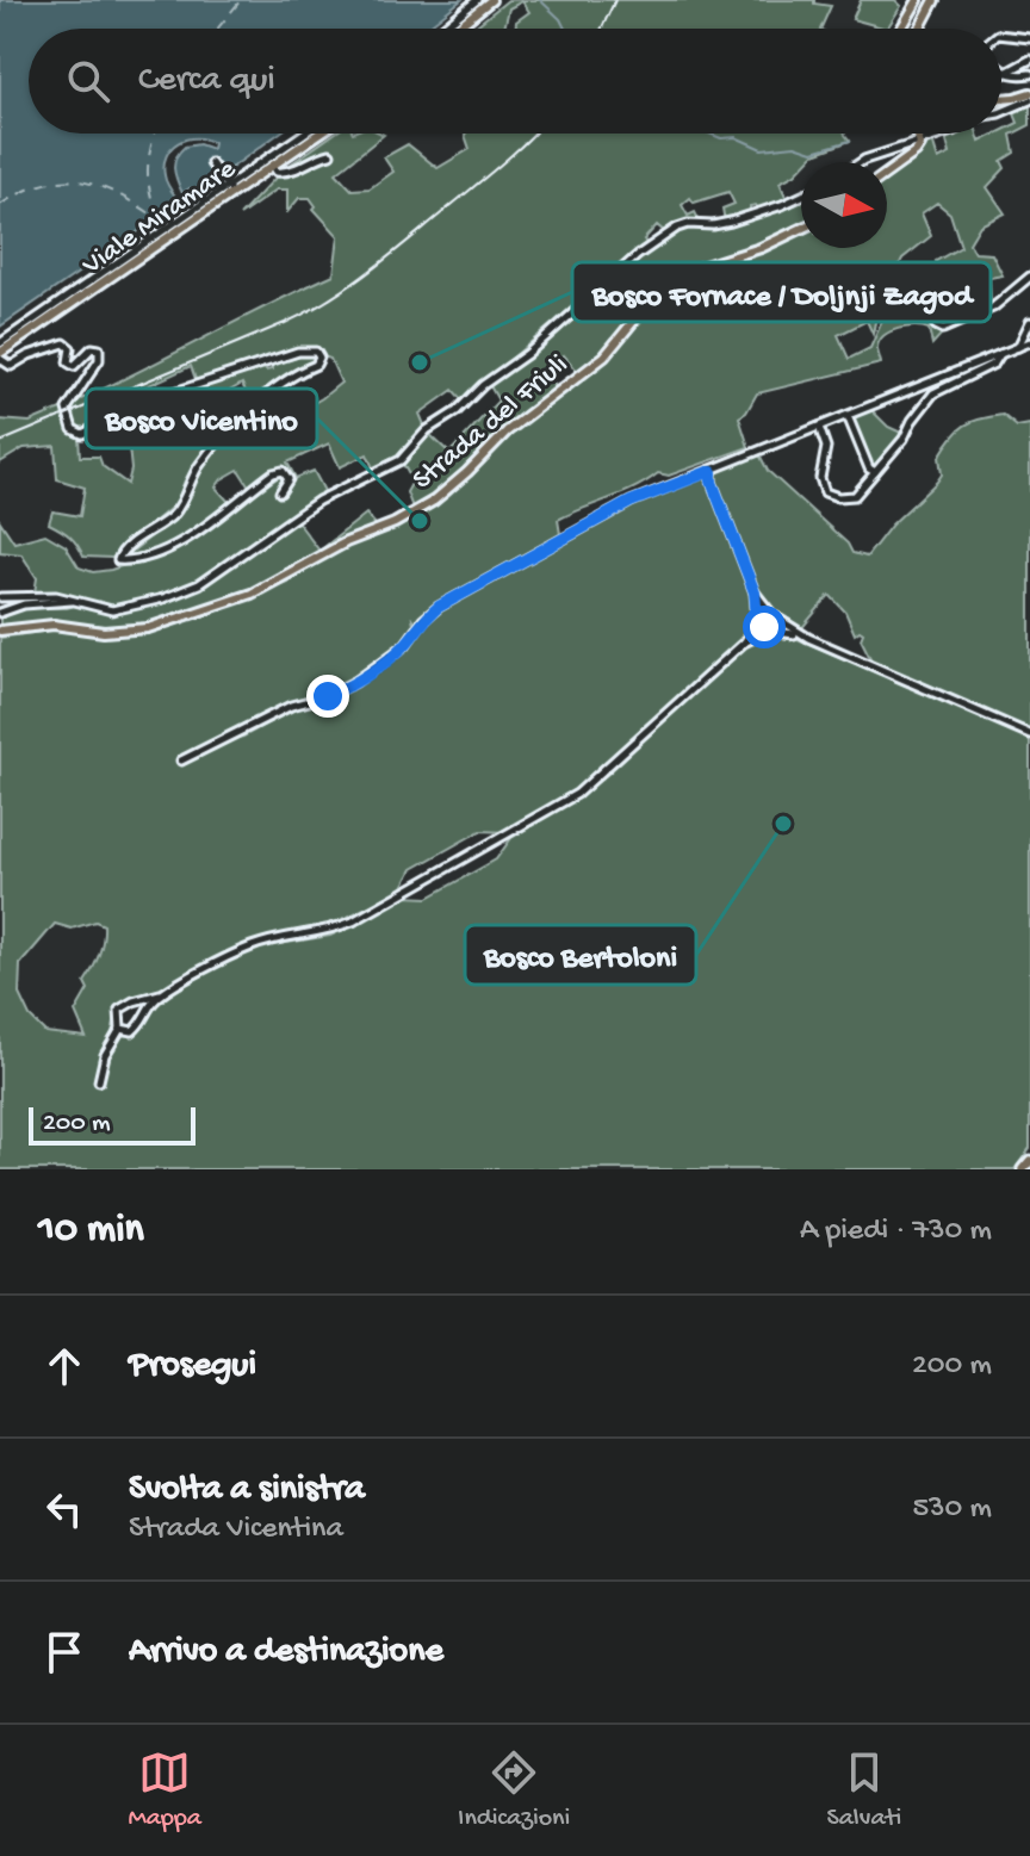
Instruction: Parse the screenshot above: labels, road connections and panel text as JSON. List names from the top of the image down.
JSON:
{
  "streets": {
    "main road": ["Viale Miramare", "Strada del Friuli"]
  },
  "places": ["Bosco Fornace / Doljnji Zagod", "Bosco Vicentino", "Bosco Bertoloni"],
  "scale_bar": "200 m",
  "north": "right",
  "page": {
    "search": "Cerca qui",
    "scale": "200 m",
    "heading": ["10 min", "A piedi · 730 m"],
    "list": [
      ["Prosegui", "200 m"],
      ["Svolta a sinistra", "Strada Vicentina", "530 m"],
      "Arrivo a destinazione"
    ],
    "nav": ["Mappa", "Indicazioni", "Salvati"]
  }
}
